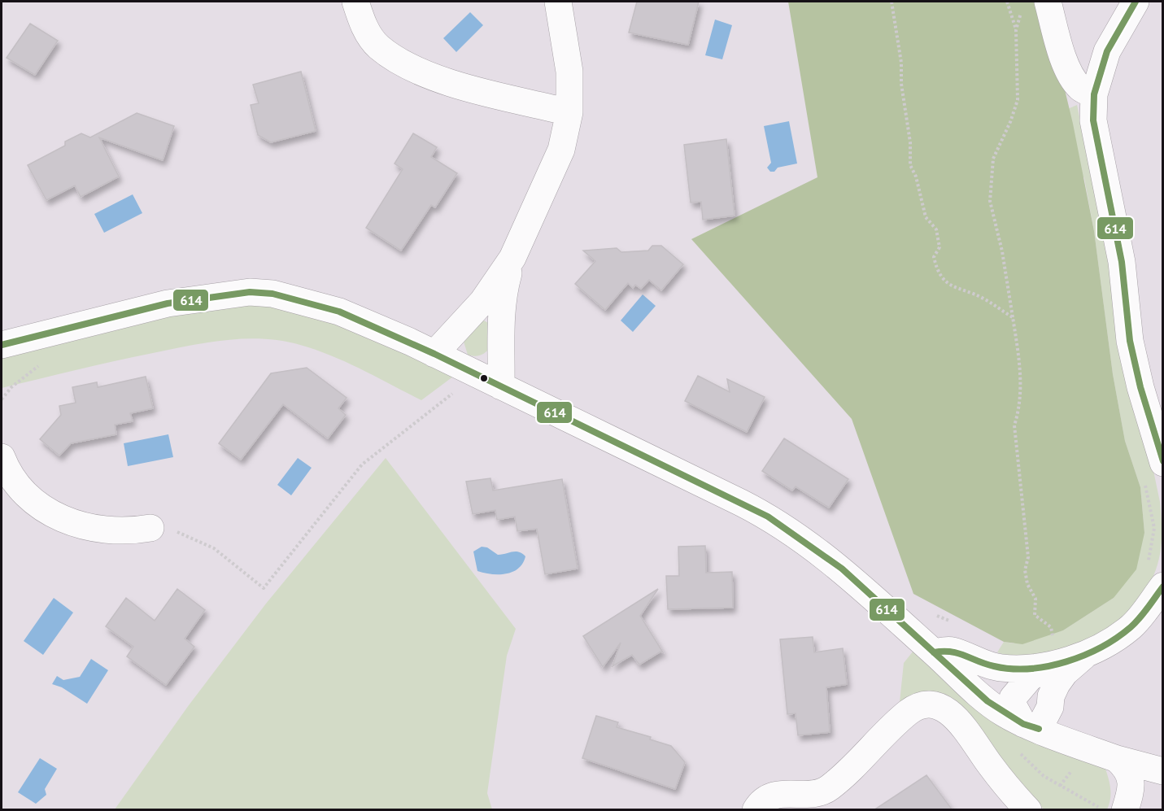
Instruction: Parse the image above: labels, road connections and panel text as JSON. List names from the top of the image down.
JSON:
{
  "lines": ["transit line 614"]
}
